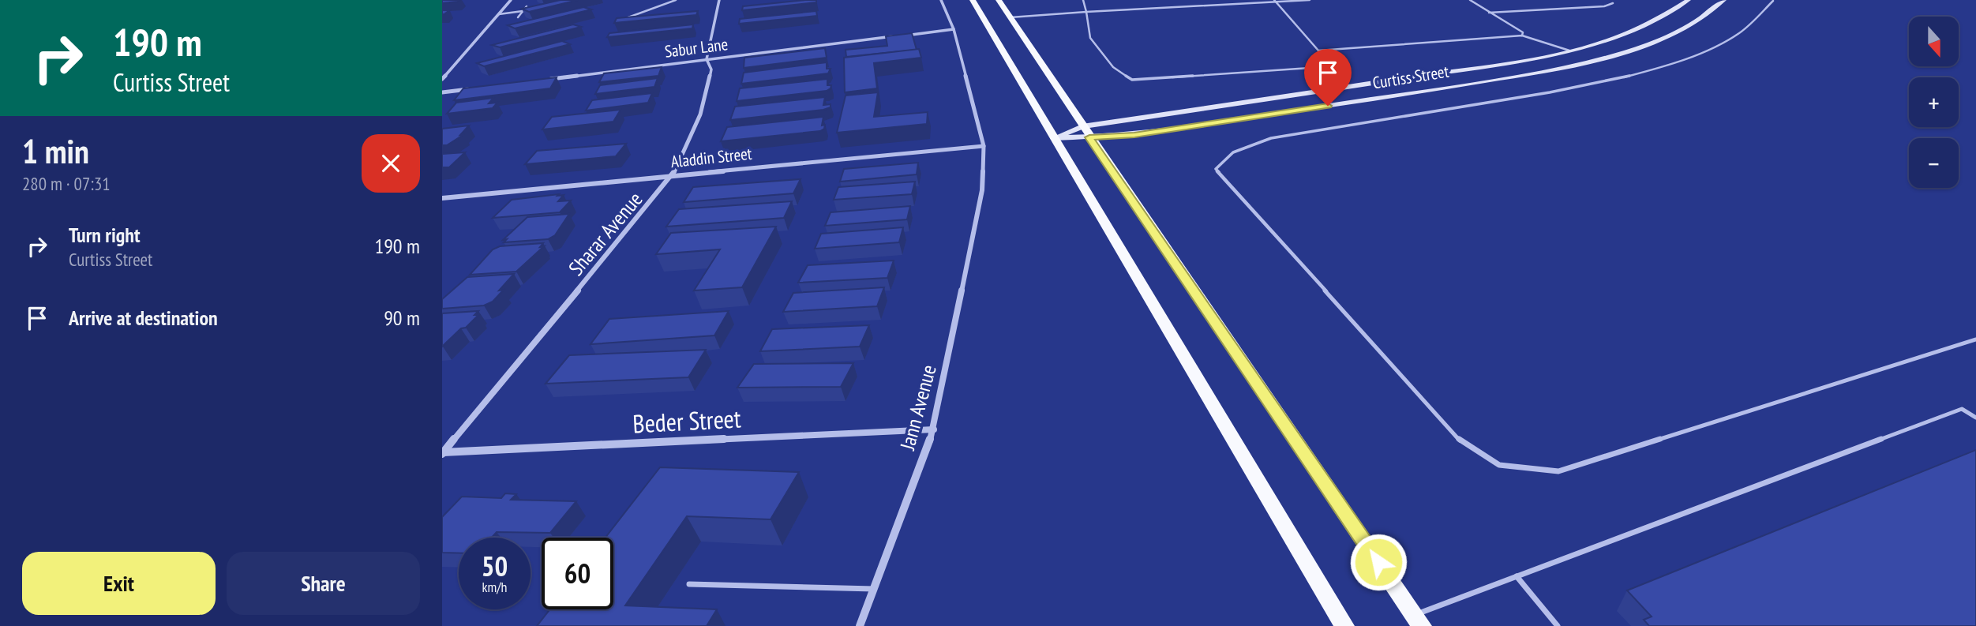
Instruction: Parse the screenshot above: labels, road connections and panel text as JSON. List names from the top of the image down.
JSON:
{
  "streets": {
    "street": [
      "Sabur Lane",
      "Curtiss Street",
      "Aladdin Street",
      "Sharar Avenue",
      "Jann Avenue",
      "Beder Street"
    ]
  },
  "crossings": [
    ["Sabur Lane", "Sharar Avenue"],
    ["Sabur Lane", "Jann Avenue"],
    ["Aladdin Street", "Sharar Avenue"],
    ["Aladdin Street", "Jann Avenue"],
    ["Sharar Avenue", "Beder Street"],
    ["Jann Avenue", "Beder Street"]
  ],
  "north": "bottom",
  "page": {
    "turn": ["190 m", "Curtiss Street"],
    "map_buttons": ["+", "−"],
    "heading": ["1 min", "280 m · 07:31"],
    "list": [
      {
        "name": "Turn right",
        "note": "Curtiss Street",
        "value": "190 m"
      },
      {
        "name": "Arrive at destination",
        "value": "90 m"
      }
    ],
    "speed": "50 km/h",
    "limit": "60",
    "buttons": ["Exit", "Share"]
  }
}
